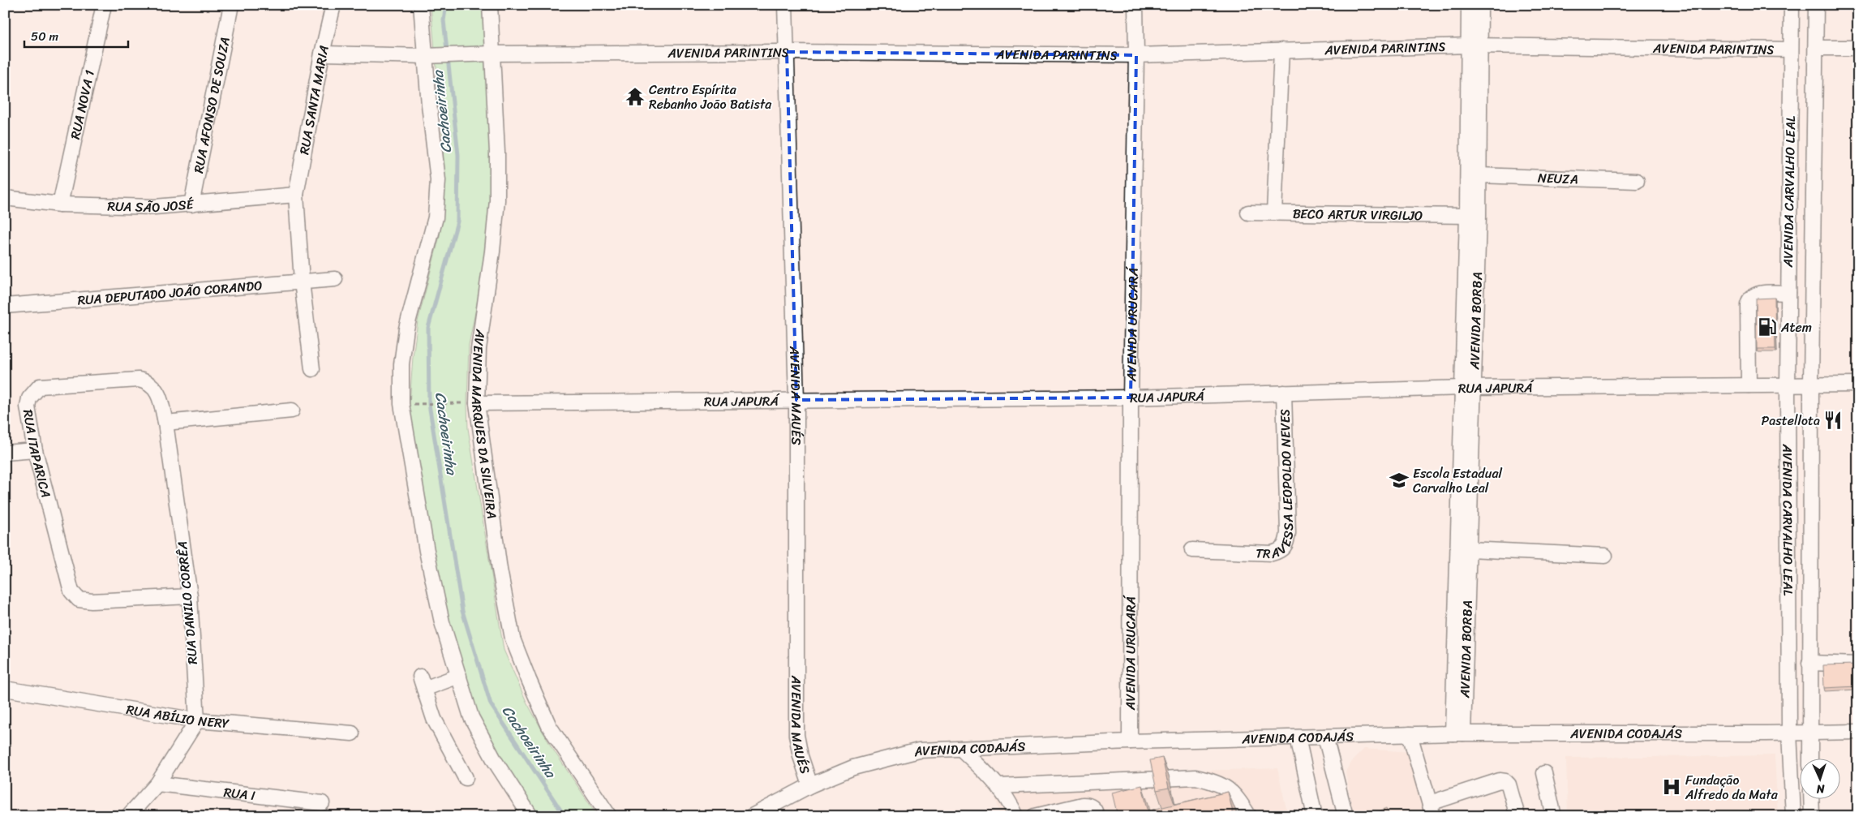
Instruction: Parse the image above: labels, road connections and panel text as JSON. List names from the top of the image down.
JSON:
{
  "streets": {
    "street": [
      "AVENIDA PARINTINS",
      "RUA SANTA MARIA",
      "RUA NOVA 1",
      "RUA AFONSO DE SOUZA",
      "NEUZA",
      "AVENIDA CARVALHO LEAL",
      "RUA SÃO JOSÉ",
      "BECO ARTUR VIRGILJO",
      "RUA DEPUTADO JOÃO CORANDO",
      "AVENIDA BORBA",
      "AVENIDA URUCARÁ",
      "RUA JAPURÁ",
      "AVENIDA MAUÉS",
      "AVENIDA MARQUES DA SILVEIRA",
      "RUA ITAPARICA",
      "TRAVESSA LEOPOLDO NEVES",
      "RUA DANILO CORRÊA",
      "RUA ABÍLIO NERY",
      "AVENIDA CODAJÁS",
      "RUA I"
    ]
  },
  "crossings": [
    ["AVENIDA PARINTINS", "RUA SANTA MARIA"],
    ["AVENIDA PARINTINS", "AVENIDA CARVALHO LEAL"],
    ["AVENIDA PARINTINS", "AVENIDA BORBA"],
    ["AVENIDA PARINTINS", "AVENIDA URUCARÁ"],
    ["AVENIDA PARINTINS", "AVENIDA MAUÉS"],
    ["AVENIDA PARINTINS", "AVENIDA MARQUES DA SILVEIRA"],
    ["RUA SANTA MARIA", "RUA SÃO JOSÉ"],
    ["RUA SANTA MARIA", "RUA DEPUTADO JOÃO CORANDO"],
    ["RUA NOVA 1", "RUA SÃO JOSÉ"],
    ["RUA AFONSO DE SOUZA", "RUA SÃO JOSÉ"],
    ["NEUZA", "AVENIDA BORBA"],
    ["AVENIDA CARVALHO LEAL", "RUA JAPURÁ"],
    ["AVENIDA CARVALHO LEAL", "AVENIDA CODAJÁS"],
    ["BECO ARTUR VIRGILJO", "AVENIDA BORBA"],
    ["AVENIDA BORBA", "RUA JAPURÁ"],
    ["AVENIDA BORBA", "AVENIDA CODAJÁS"],
    ["AVENIDA URUCARÁ", "RUA JAPURÁ"],
    ["AVENIDA URUCARÁ", "AVENIDA CODAJÁS"],
    ["RUA JAPURÁ", "AVENIDA MAUÉS"],
    ["RUA JAPURÁ", "AVENIDA MARQUES DA SILVEIRA"],
    ["RUA JAPURÁ", "TRAVESSA LEOPOLDO NEVES"],
    ["AVENIDA MAUÉS", "AVENIDA CODAJÁS"],
    ["RUA ITAPARICA", "RUA DANILO CORRÊA"],
    ["RUA DANILO CORRÊA", "RUA ABÍLIO NERY"]
  ],
  "water": ["Cachoeirinha"],
  "places": {
    "temple": ["Centro Espírita Rebanho João Batista"],
    "fuel station": ["Atem"],
    "restaurant": ["Pastellota"],
    "school or university": ["Escola Estadual Carvalho Leal"],
    "hospital": ["Fundação Alfredo da Mata"]
  },
  "scale_bar": "50 m",
  "north": "bottom"
}
